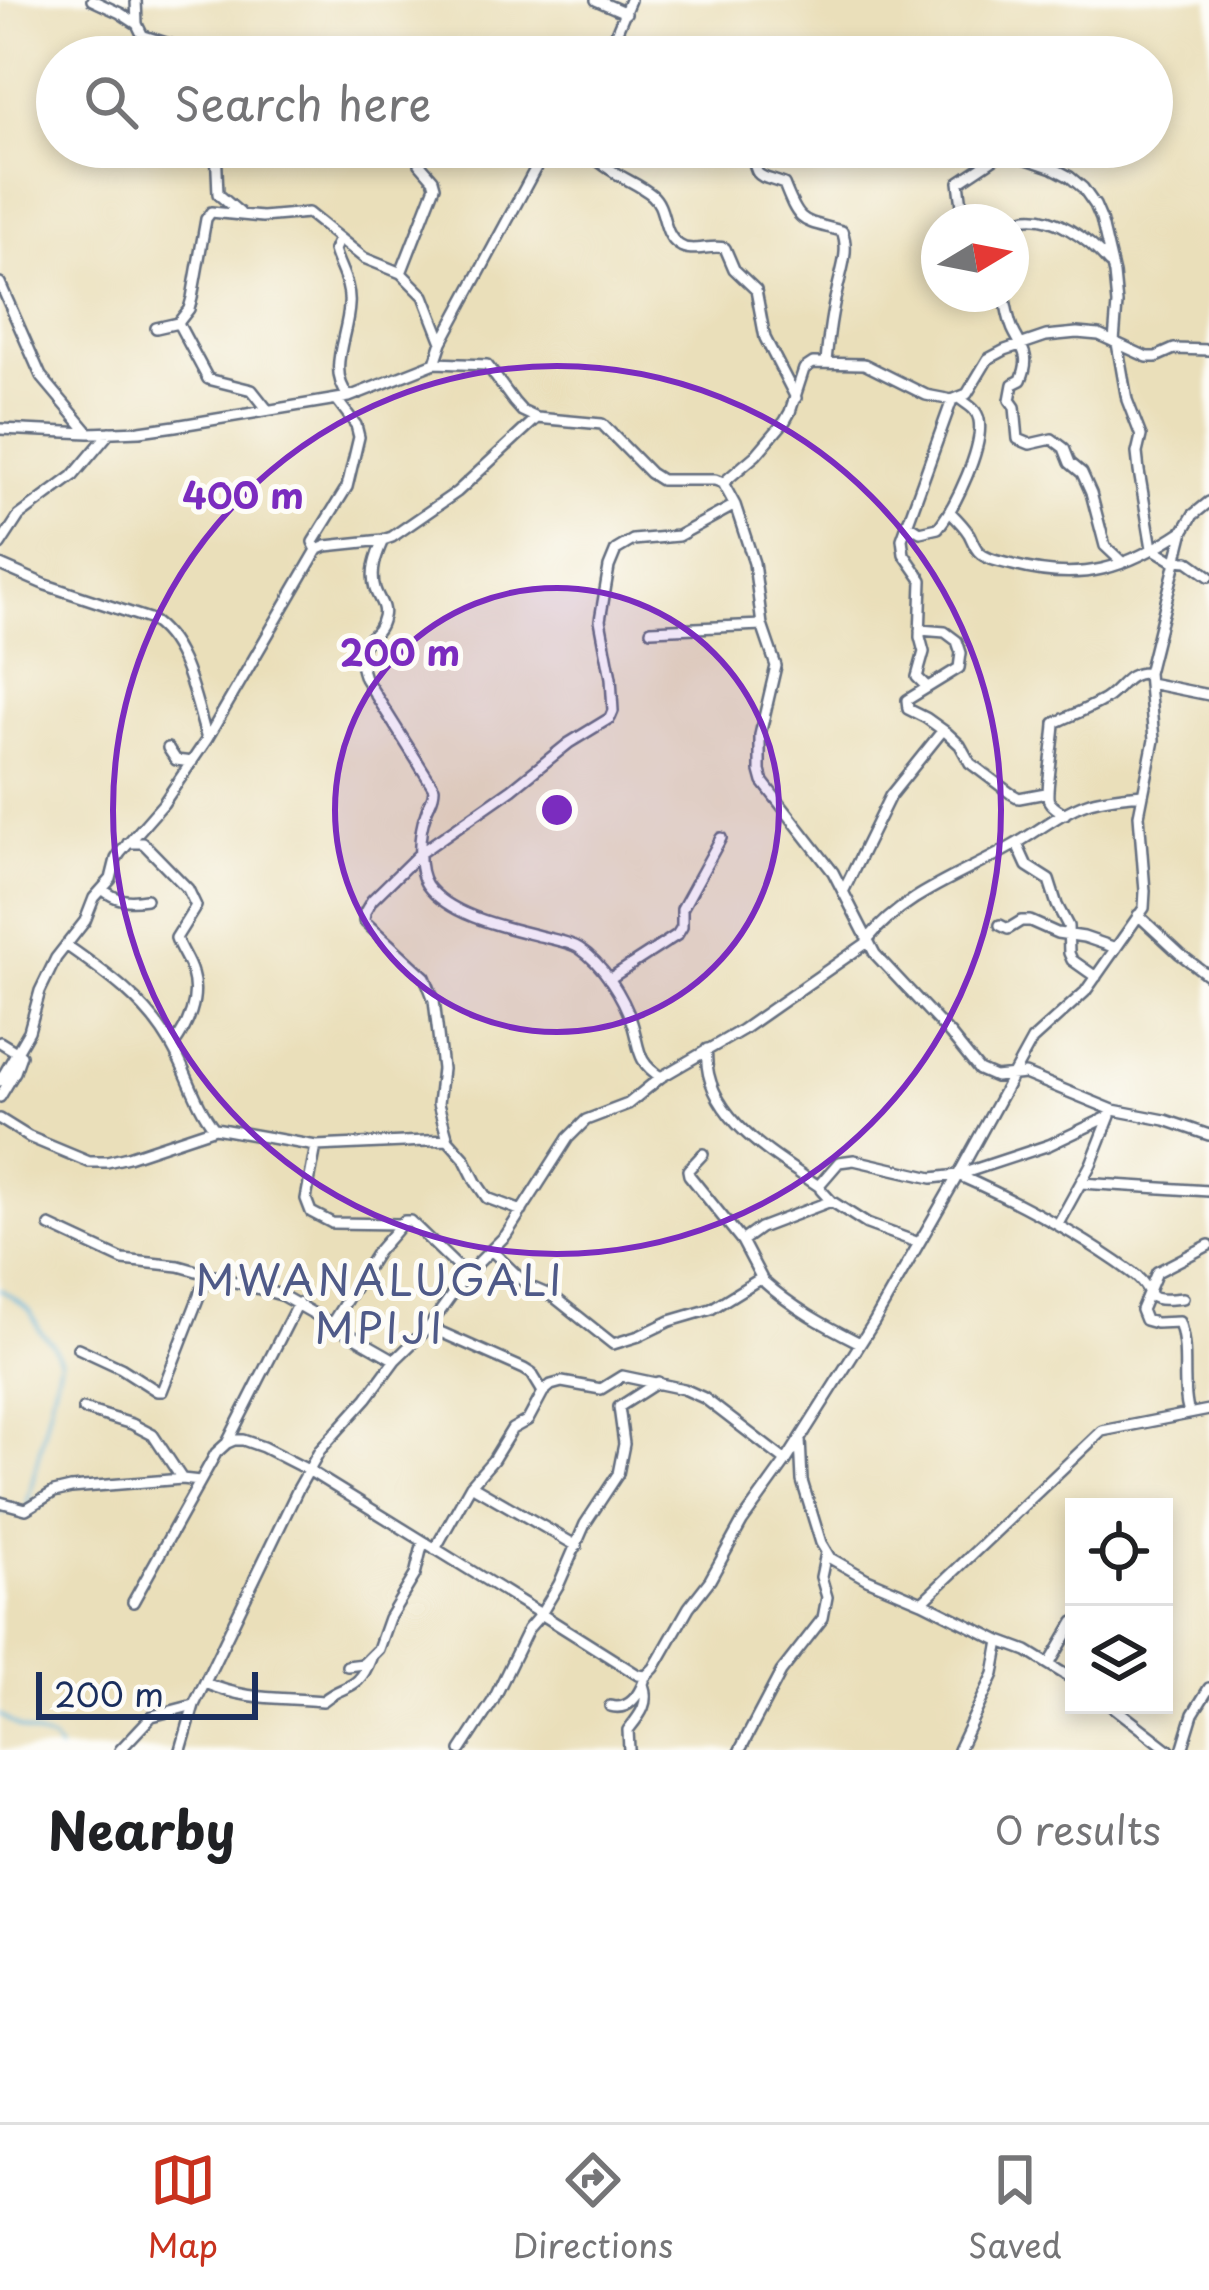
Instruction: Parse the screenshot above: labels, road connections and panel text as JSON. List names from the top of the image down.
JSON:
{
  "districts": ["MWANALUGALI MPIJI"],
  "scale_bar": "200 m",
  "north": "right",
  "page": {
    "search": "Search here",
    "scale": "200 m",
    "heading": ["Nearby", "0 results"],
    "nav": ["Map", "Directions", "Saved"]
  },
  "rings": ["400 m", "200 m"]
}
